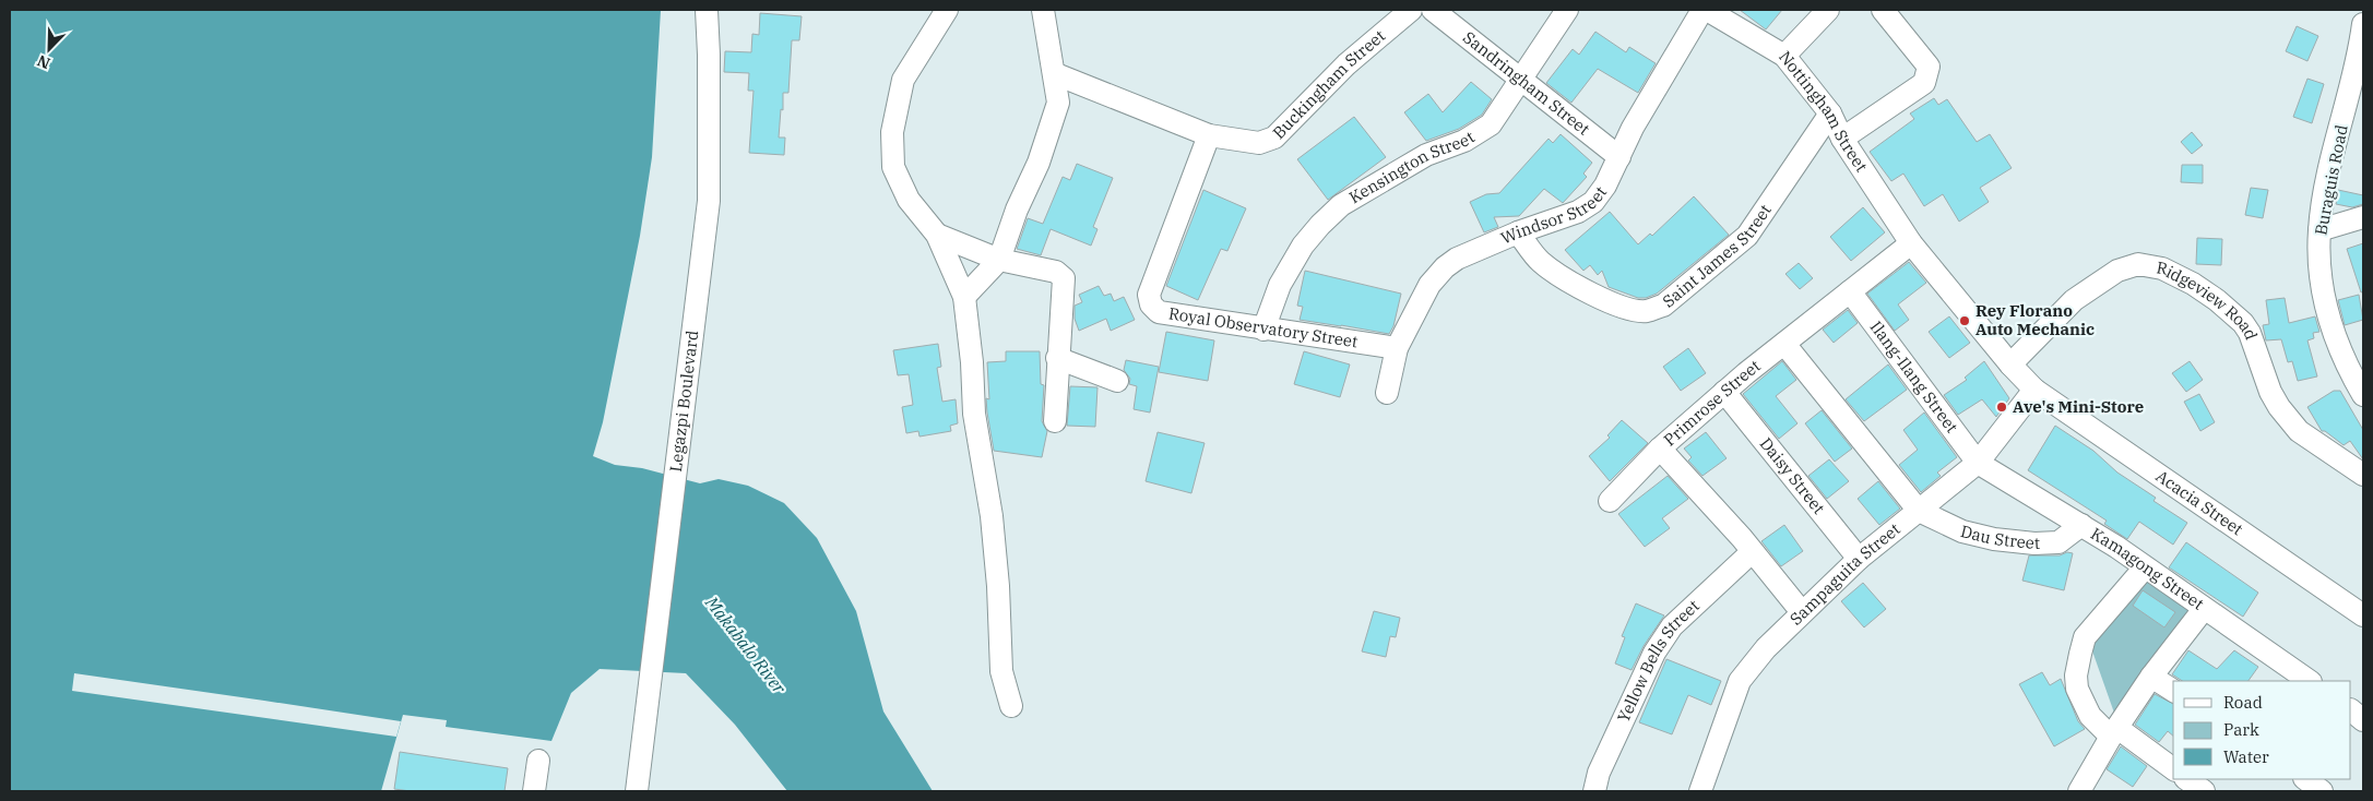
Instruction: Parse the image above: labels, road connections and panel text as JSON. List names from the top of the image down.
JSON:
{
  "streets": {
    "street": [
      "Buckingham Street",
      "Sandringham Street",
      "Nottingham Street",
      "Kensington Street",
      "Buraguis Road",
      "Windsor Street",
      "Saint James Street",
      "Ridgeview Road",
      "Royal Observatory Street",
      "Ilang-Ilang Street",
      "Legazpi Boulevard",
      "Primrose Street",
      "Daisy Street",
      "Acacia Street",
      "Dau Street",
      "Kamagong Street",
      "Sampaguita Street",
      "Yellow Bells Street"
    ]
  },
  "crossings": [
    ["Buckingham Street", "Royal Observatory Street"],
    ["Sandringham Street", "Kensington Street"],
    ["Sandringham Street", "Windsor Street"],
    ["Nottingham Street", "Saint James Street"],
    ["Nottingham Street", "Ridgeview Road"],
    ["Nottingham Street", "Primrose Street"],
    ["Nottingham Street", "Acacia Street"],
    ["Kensington Street", "Royal Observatory Street"],
    ["Windsor Street", "Saint James Street"],
    ["Windsor Street", "Royal Observatory Street"],
    ["Ridgeview Road", "Acacia Street"],
    ["Ilang-Ilang Street", "Primrose Street"],
    ["Ilang-Ilang Street", "Kamagong Street"],
    ["Ilang-Ilang Street", "Sampaguita Street"],
    ["Primrose Street", "Daisy Street"],
    ["Primrose Street", "Sampaguita Street"],
    ["Primrose Street", "Yellow Bells Street"],
    ["Daisy Street", "Sampaguita Street"],
    ["Acacia Street", "Sampaguita Street"],
    ["Dau Street", "Kamagong Street"],
    ["Dau Street", "Sampaguita Street"],
    ["Kamagong Street", "Sampaguita Street"]
  ],
  "water": ["Makabalo River"],
  "places": ["Rey Florano Auto Mechanic", "Ave's Mini-Store"],
  "legend": ["Road", "Park", "Water"],
  "north": "bottom left"
}
